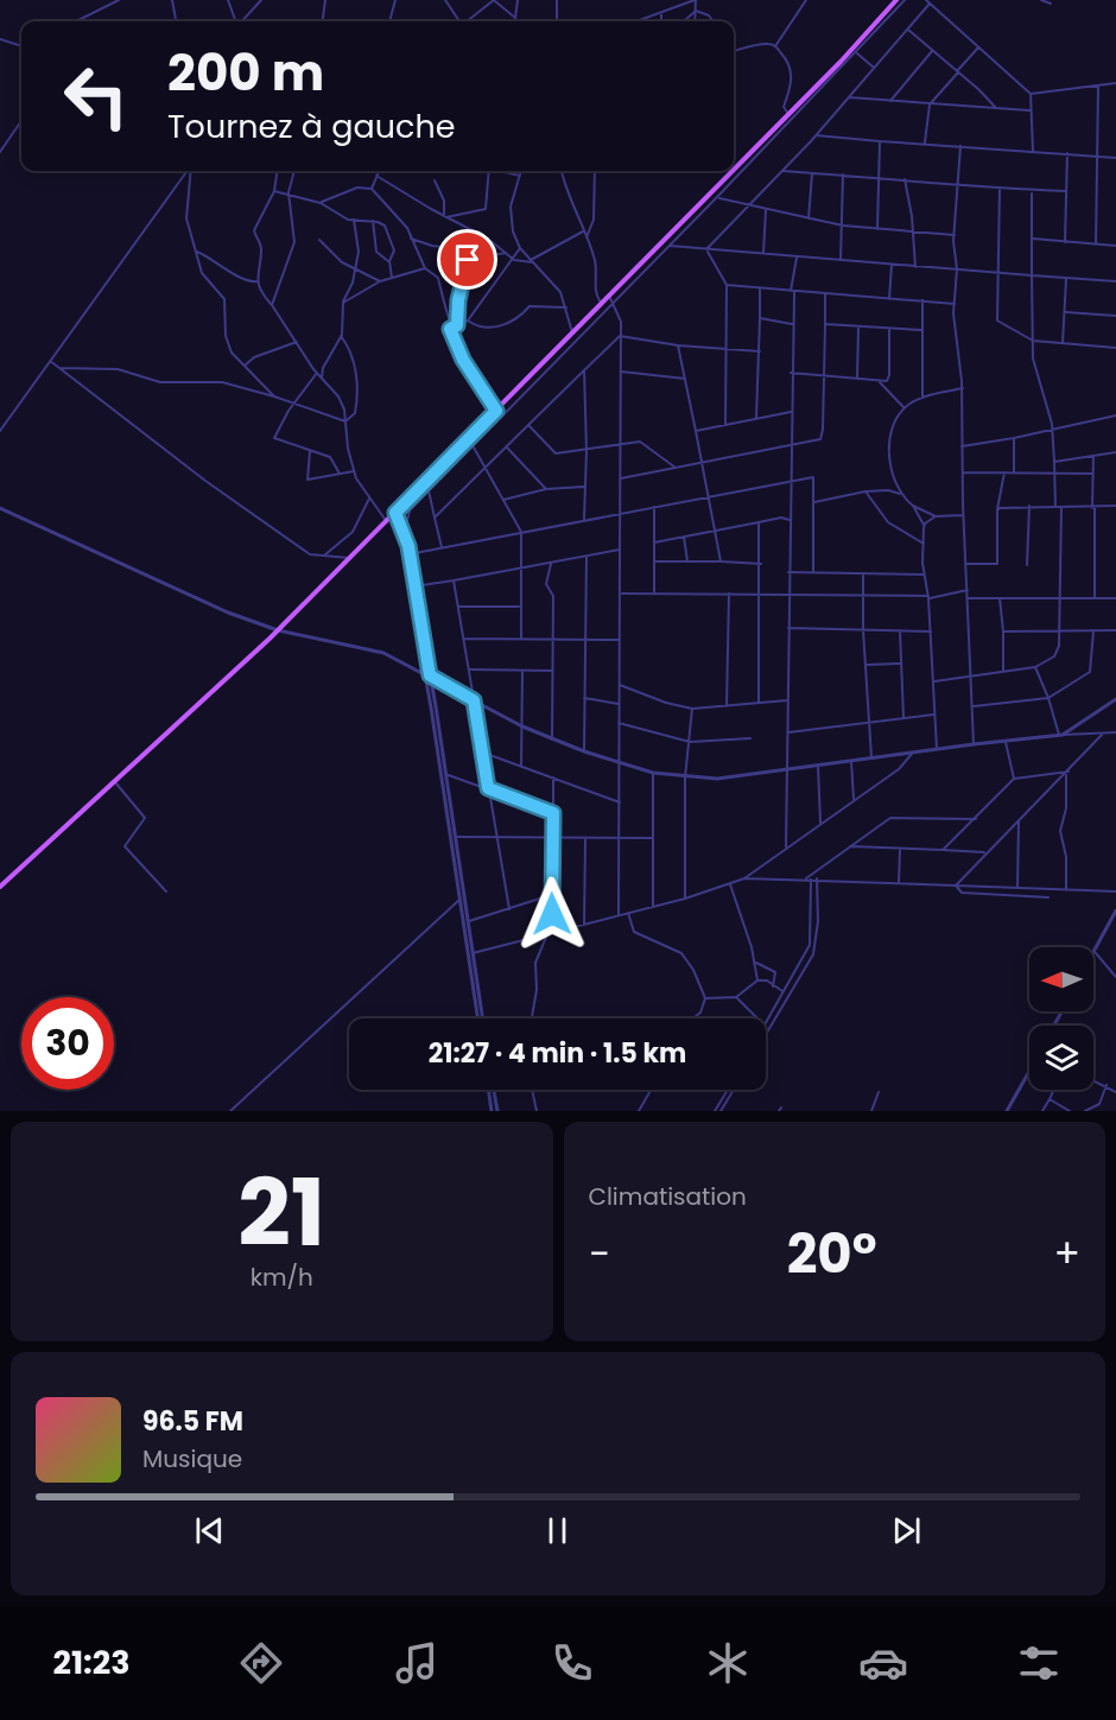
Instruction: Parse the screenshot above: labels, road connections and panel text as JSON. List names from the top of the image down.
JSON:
{
  "north": "left",
  "page": {
    "turn": ["200 m", "Tournez à gauche"],
    "limit": "30",
    "trip": "21:27 · 4 min · 1.5 km",
    "tile": [
      ["21", "km/h"],
      "Climatisation"
    ],
    "heat": ["−", "20°", "+"],
    "song": ["96.5 FM", "Musique"],
    "tabs": "21:23"
  }
}
